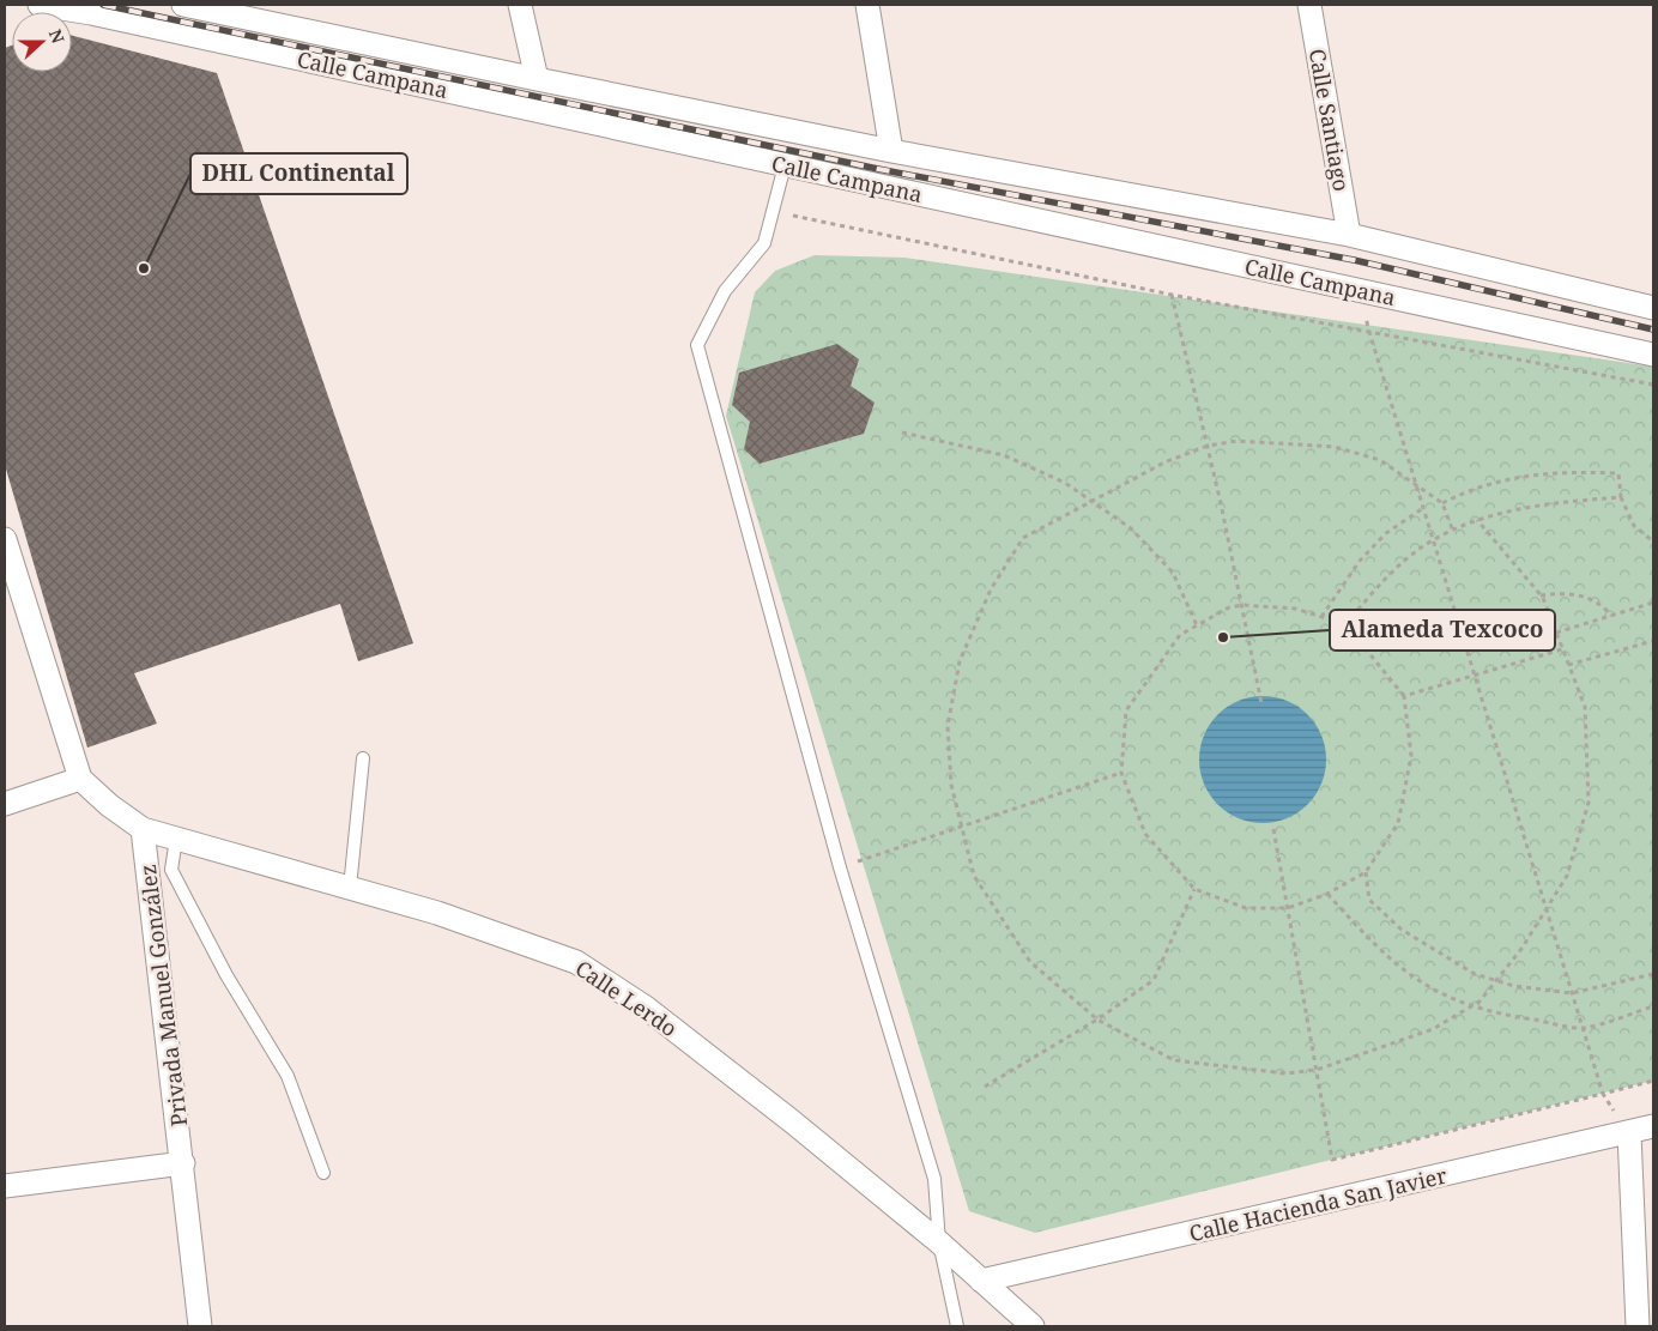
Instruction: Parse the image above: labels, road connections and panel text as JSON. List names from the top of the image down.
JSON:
{
  "streets": {
    "street": [
      "Calle Campana",
      "Calle Santiago",
      "Privada Manuel González",
      "Calle Lerdo",
      "Calle Hacienda San Javier"
    ]
  },
  "crossings": [
    ["Calle Campana", "Calle Santiago"],
    ["Privada Manuel González", "Calle Lerdo"],
    ["Calle Lerdo", "Calle Hacienda San Javier"]
  ],
  "places": ["DHL Continental", "Alameda Texcoco"],
  "north": "right"
}
